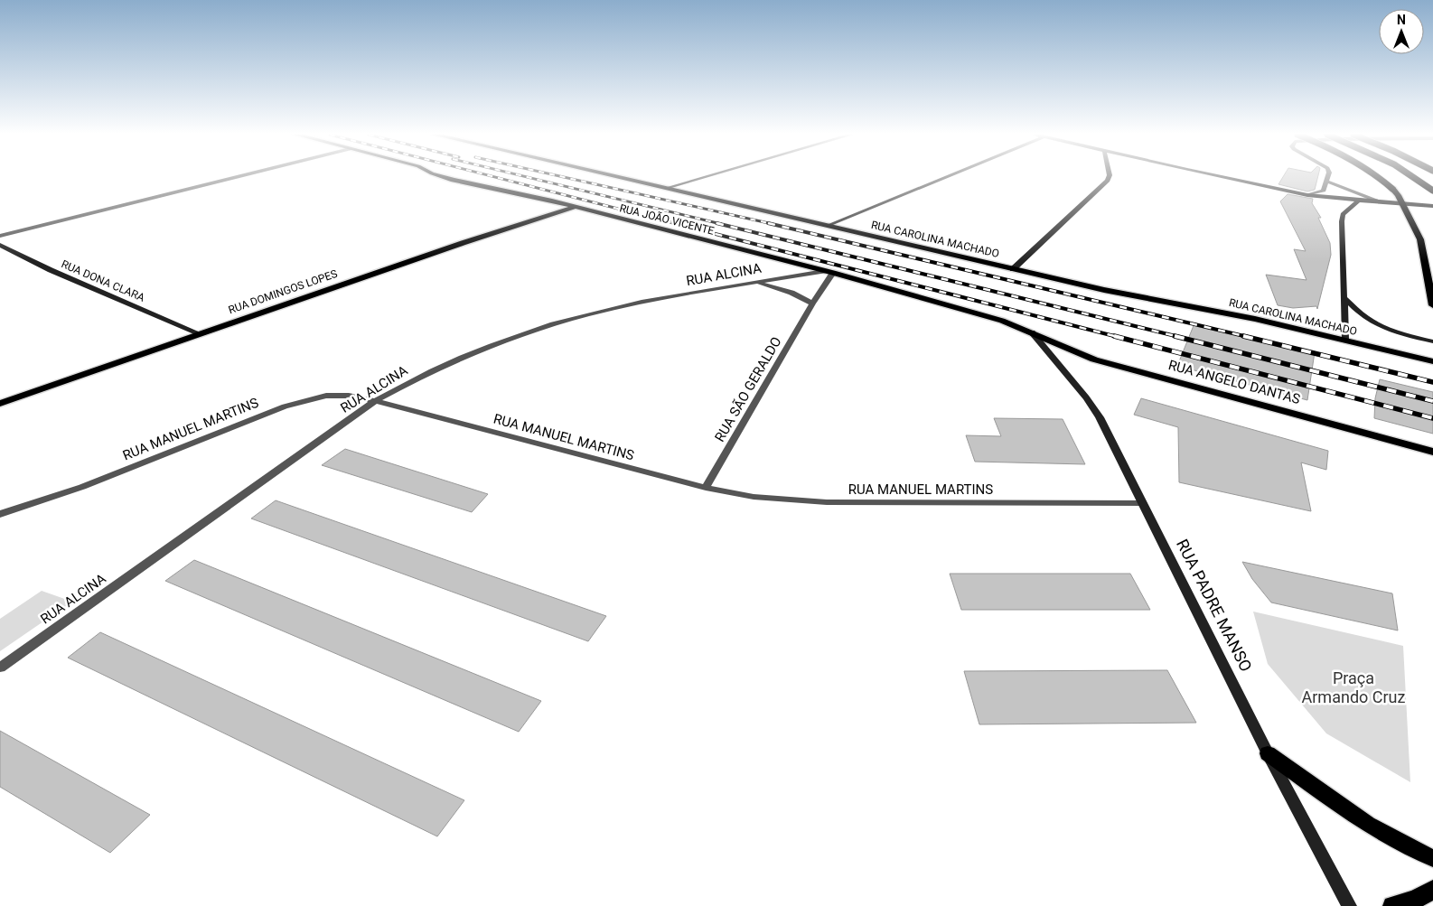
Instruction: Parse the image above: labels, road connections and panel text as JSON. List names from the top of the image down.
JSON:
{
  "streets": {
    "main road": [
      "RUA JOÃO VICENTE",
      "RUA CAROLINA MACHADO",
      "RUA DOMINGOS LOPES",
      "RUA ANGELO DANTAS"
    ],
    "street": [
      "RUA ALCINA",
      "RUA DONA CLARA",
      "RUA SÃO GERALDO",
      "RUA MANUEL MARTINS",
      "RUA PADRE MANSO"
    ]
  },
  "crossings": [
    ["RUA JOÃO VICENTE", "RUA ALCINA"],
    ["RUA JOÃO VICENTE", "RUA DOMINGOS LOPES"],
    ["RUA JOÃO VICENTE", "RUA ANGELO DANTAS"],
    ["RUA JOÃO VICENTE", "RUA SÃO GERALDO"],
    ["RUA JOÃO VICENTE", "RUA PADRE MANSO"],
    ["RUA ALCINA", "RUA SÃO GERALDO"],
    ["RUA ALCINA", "RUA MANUEL MARTINS"],
    ["RUA DONA CLARA", "RUA DOMINGOS LOPES"],
    ["RUA ANGELO DANTAS", "RUA PADRE MANSO"],
    ["RUA SÃO GERALDO", "RUA MANUEL MARTINS"],
    ["RUA MANUEL MARTINS", "RUA PADRE MANSO"]
  ],
  "parks": ["Praça Armando Cruz"],
  "north": "top"
}
